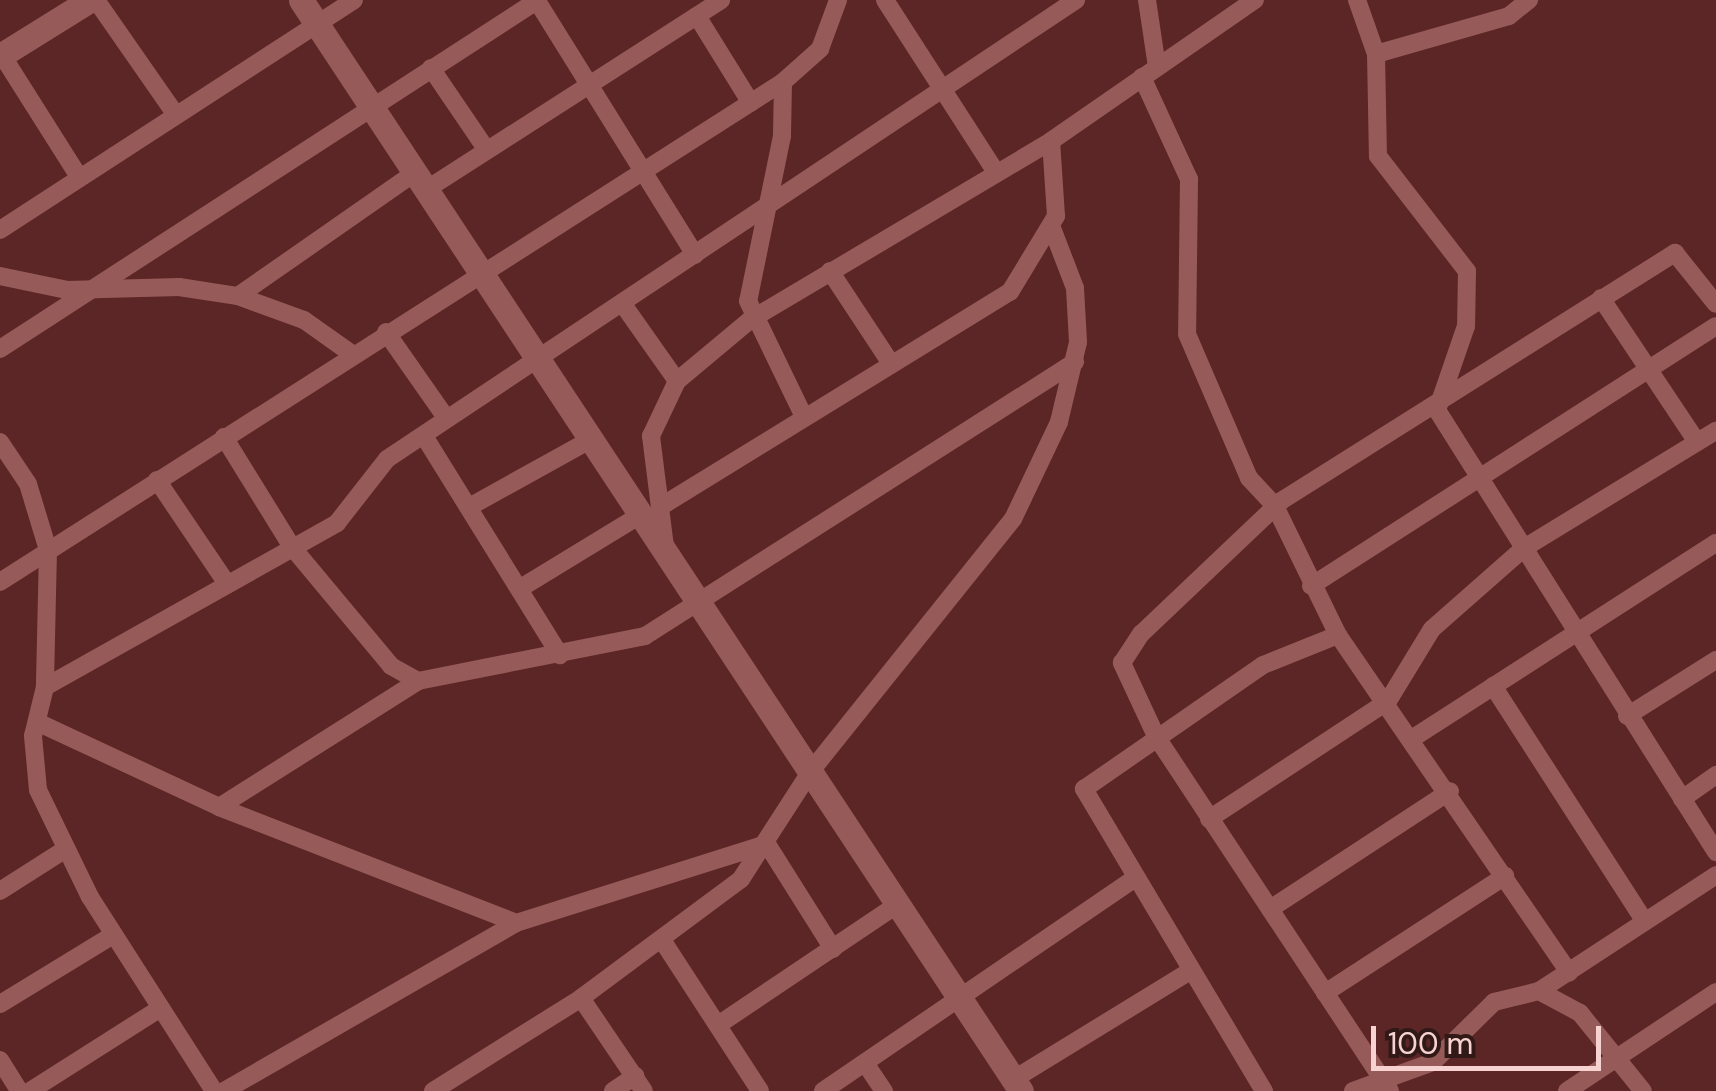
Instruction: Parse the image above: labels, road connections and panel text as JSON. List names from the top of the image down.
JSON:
{
  "scale_bar": "100 m"
}
